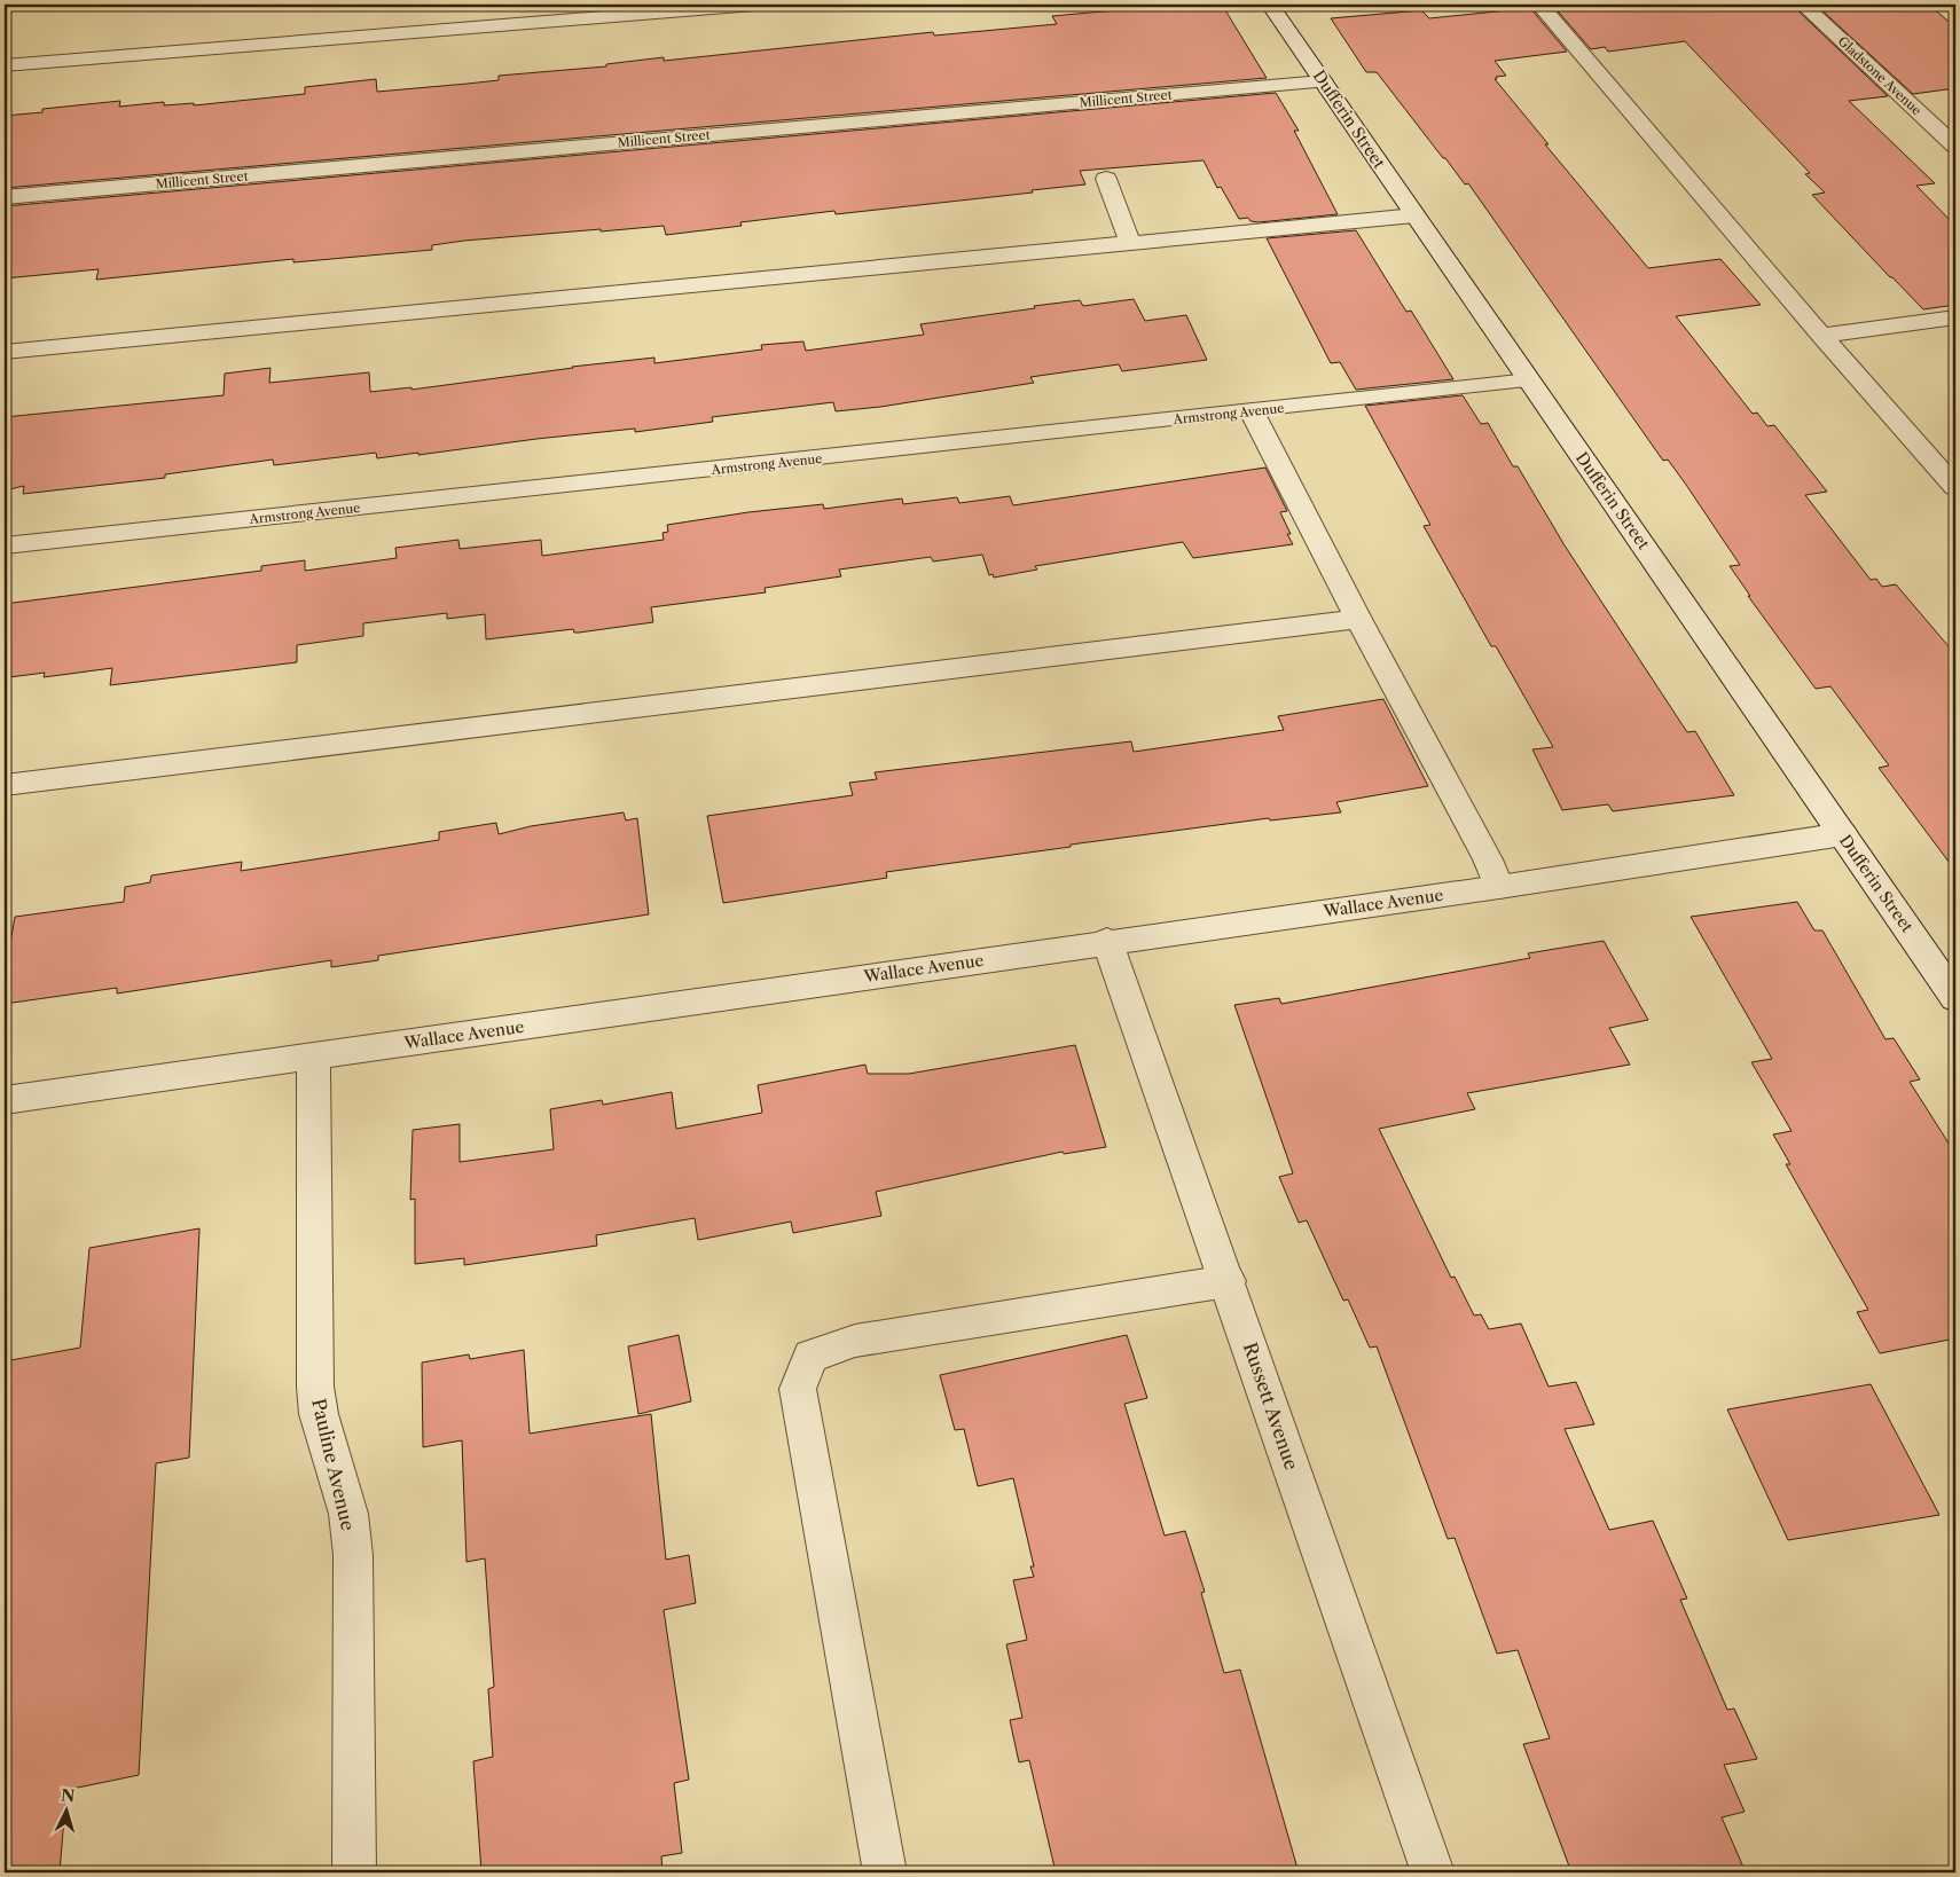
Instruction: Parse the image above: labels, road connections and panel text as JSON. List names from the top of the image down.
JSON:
{
  "streets": {
    "street": [
      "Gladstone Avenue",
      "Millicent Street",
      "Dufferin Street",
      "Armstrong Avenue",
      "Wallace Avenue",
      "Russett Avenue",
      "Pauline Avenue"
    ]
  },
  "crossings": [
    ["Millicent Street", "Dufferin Street"],
    ["Dufferin Street", "Armstrong Avenue"],
    ["Dufferin Street", "Wallace Avenue"],
    ["Wallace Avenue", "Russett Avenue"],
    ["Wallace Avenue", "Pauline Avenue"]
  ],
  "north": "top"
}
